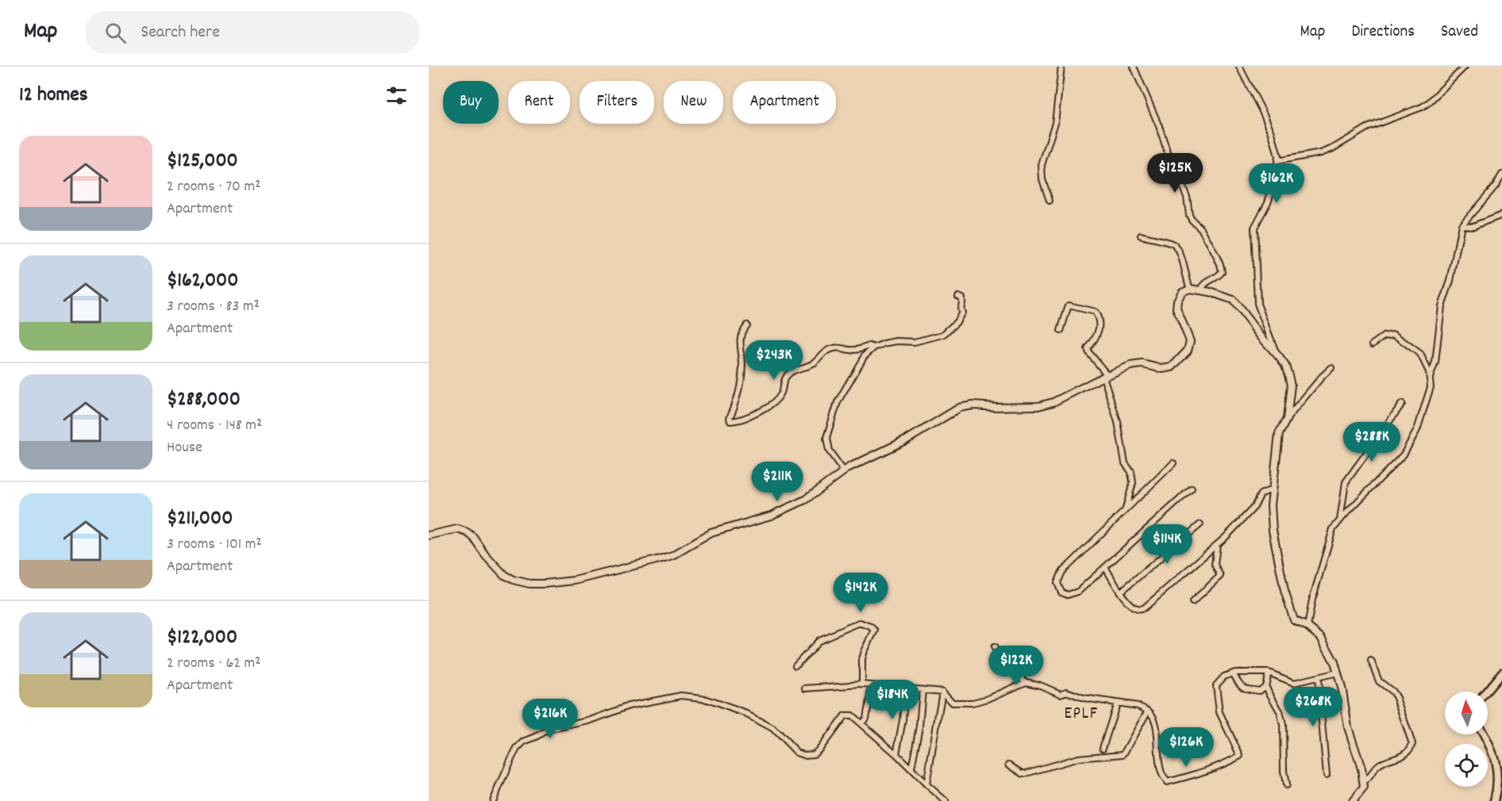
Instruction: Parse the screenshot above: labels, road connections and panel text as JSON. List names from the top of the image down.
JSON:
{
  "districts": ["EPLF"],
  "north": "top",
  "page": {
    "header": "Map",
    "search": "Search here",
    "nav": ["Map", "Directions", "Saved"],
    "heading": "12 homes",
    "chip": [
      "Buy",
      "Rent",
      "Filters",
      "New",
      "Apartment"
    ],
    "list": [
      {
        "name": "$125,000",
        "note": "2 rooms · 70 m² · Apartment"
      },
      {
        "name": "$162,000",
        "note": "3 rooms · 83 m² · Apartment"
      },
      {
        "name": "$288,000",
        "note": "4 rooms · 148 m² · House"
      },
      {
        "name": "$211,000",
        "note": "3 rooms · 101 m² · Apartment"
      },
      {
        "name": "$122,000",
        "note": "2 rooms · 62 m² · Apartment"
      }
    ],
    "price": [
      "$125K",
      "$162K",
      "$243K",
      "$288K",
      "$211K",
      "$114K",
      "$142K",
      "$122K",
      "$184K",
      "$268K",
      "$216K",
      "$126K"
    ]
  }
}
